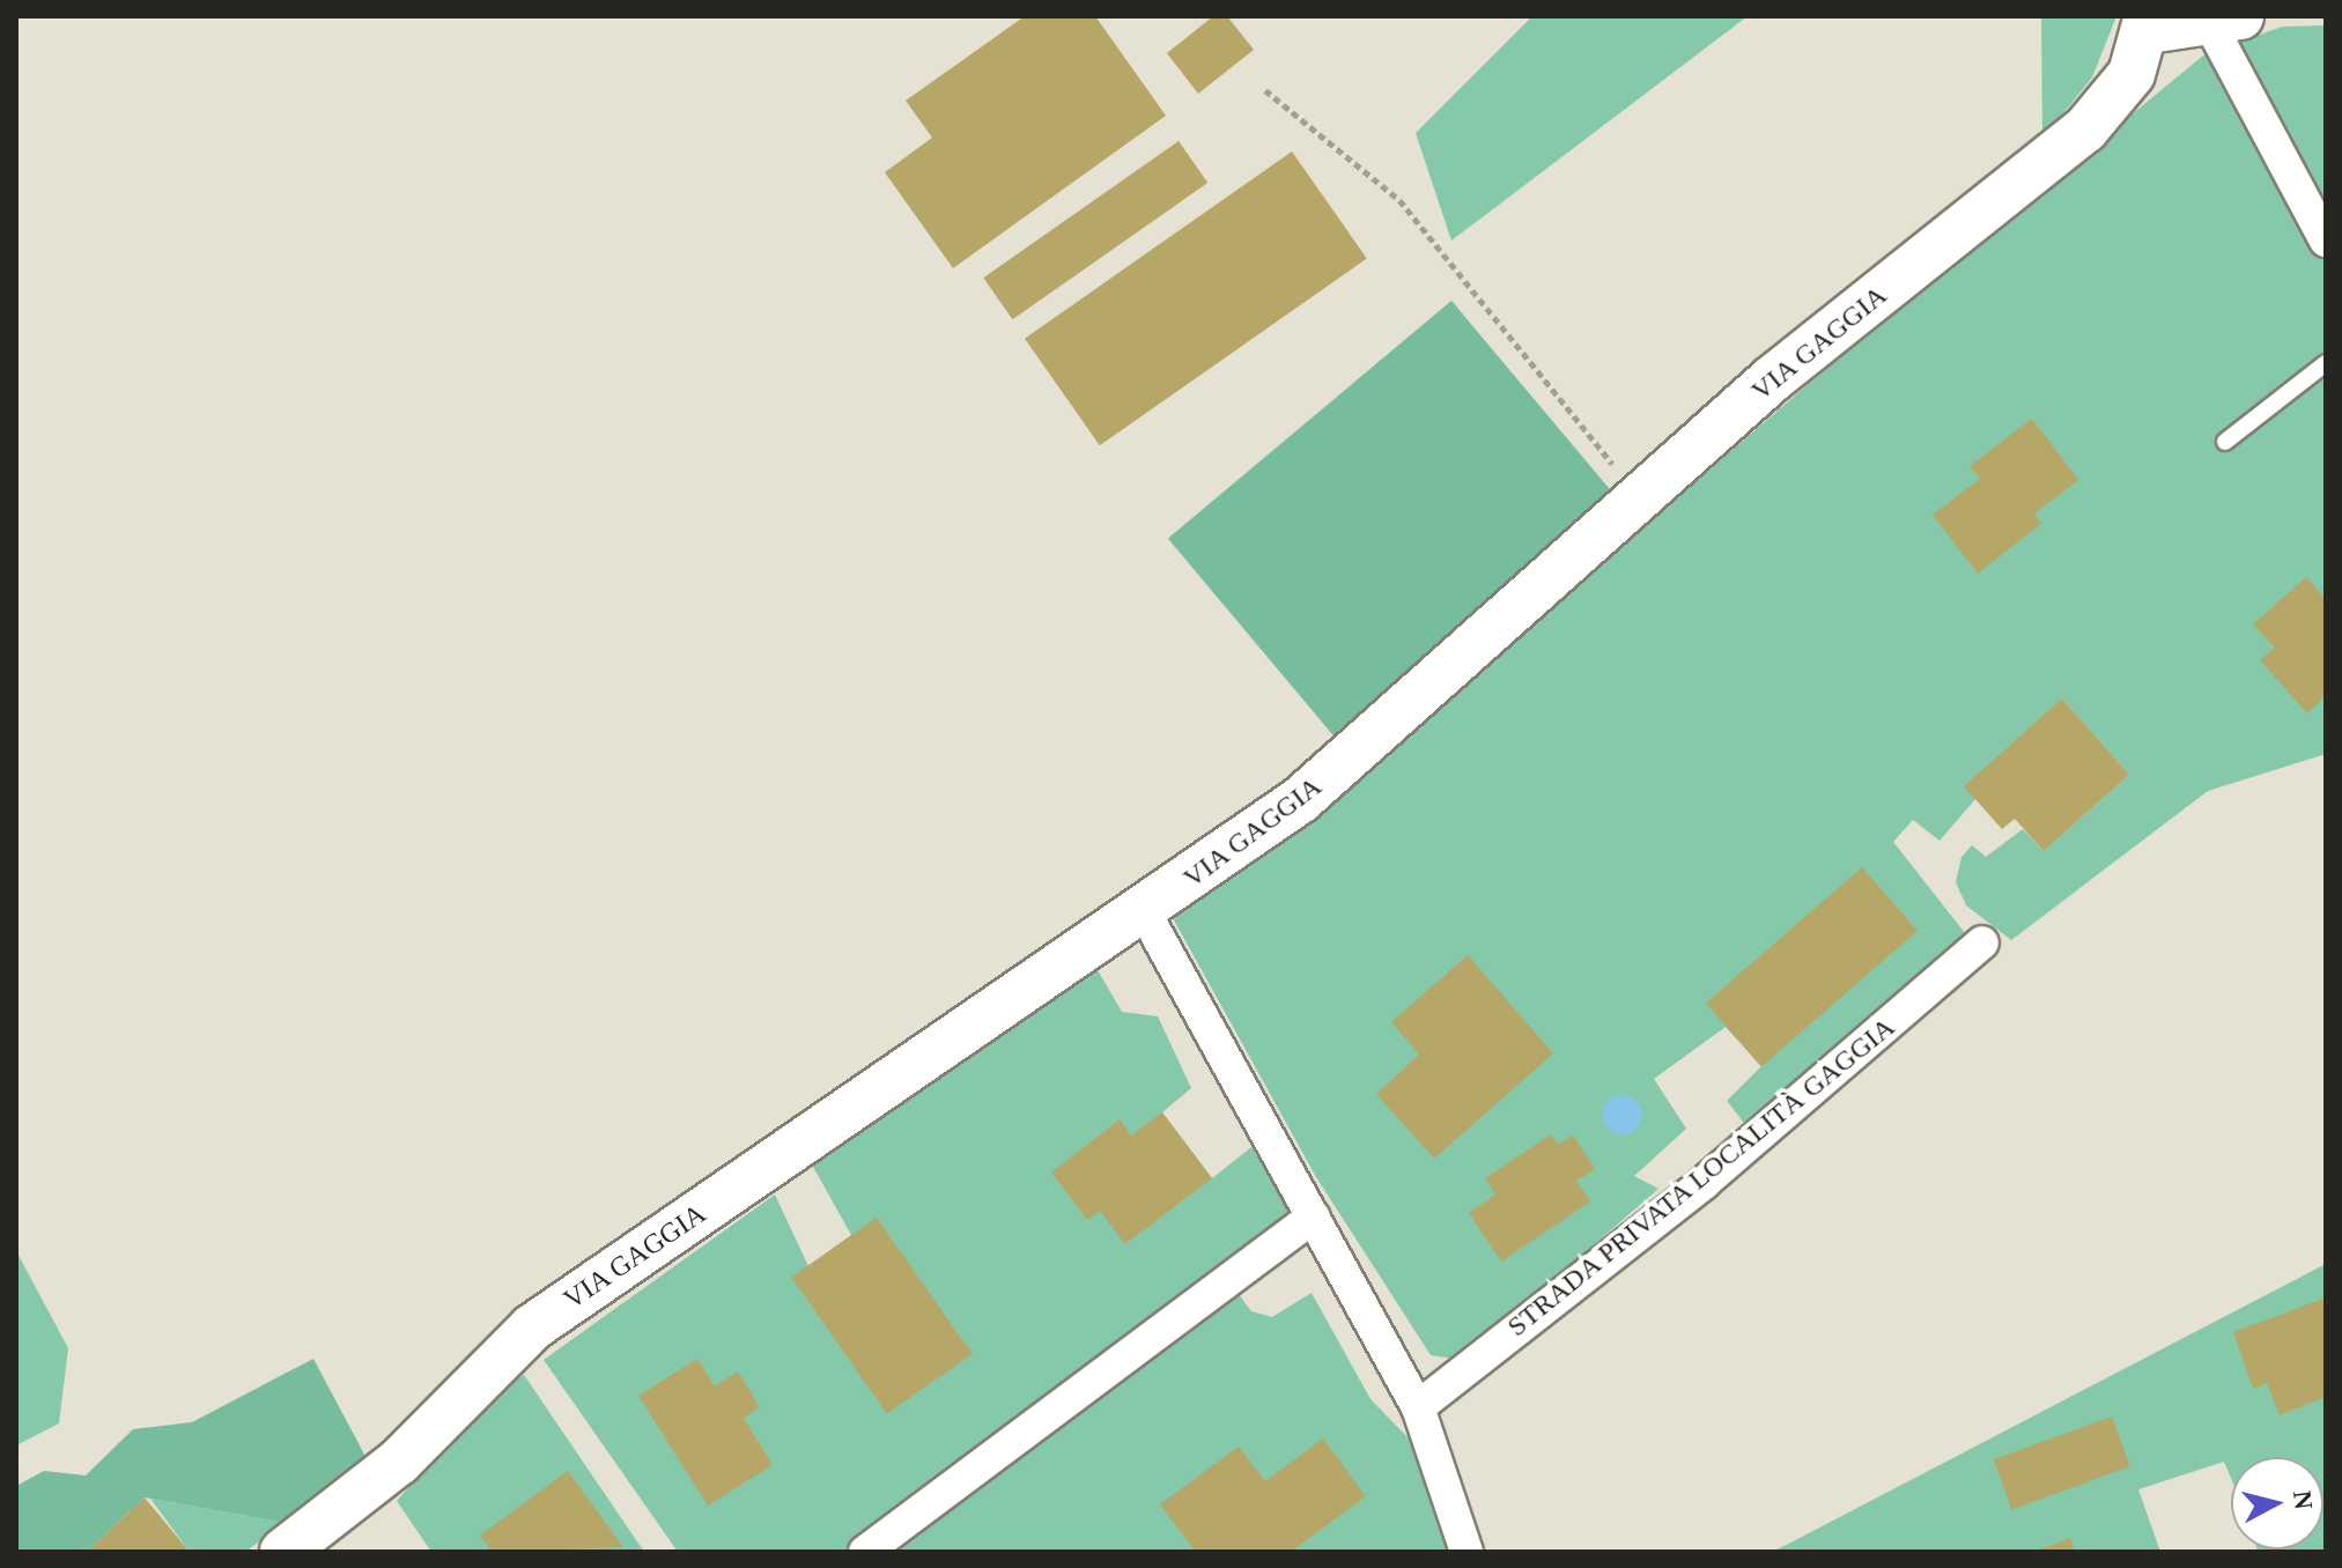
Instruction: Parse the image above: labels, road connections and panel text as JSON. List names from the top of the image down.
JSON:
{
  "streets": {
    "street": ["VIA GAGGIA", "STRADA PRIVATA LOCALITÀ GAGGIA"]
  },
  "north": "right"
}
